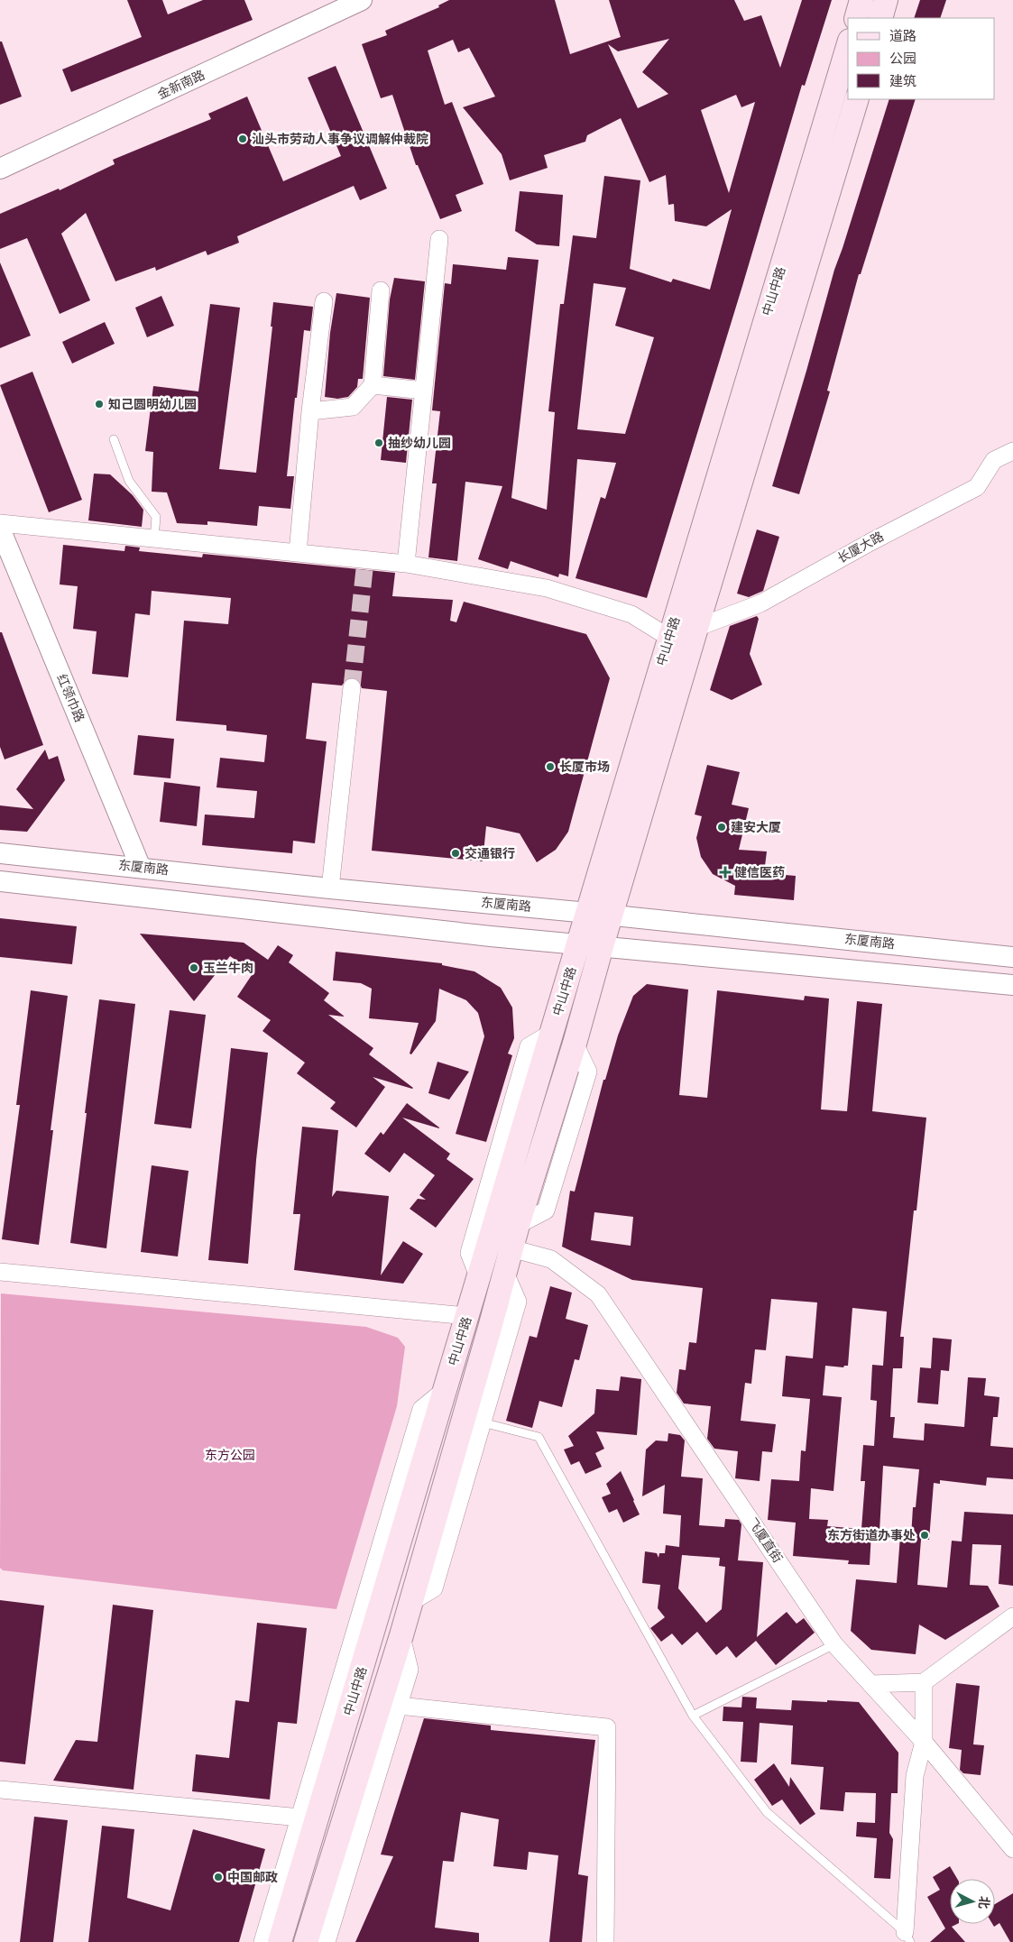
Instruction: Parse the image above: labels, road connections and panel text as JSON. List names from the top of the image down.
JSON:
{
  "streets": {
    "main road": ["中山中路"],
    "street": [
      "金新南路",
      "长厦大路",
      "红领巾路",
      "东厦南路",
      "飞厦直街"
    ]
  },
  "crossings": [
    ["中山中路", "长厦大路"],
    ["中山中路", "东厦南路"],
    ["中山中路", "飞厦直街"],
    ["红领巾路", "东厦南路"]
  ],
  "parks": ["东方公园"],
  "places": {
    "other": [
      "汕头市劳动人事争议调解仲裁院",
      "知己圆明幼儿园",
      "抽纱幼儿园",
      "长厦市场",
      "建安大厦",
      "交通银行",
      "玉兰牛肉",
      "东方街道办事处",
      "中国邮政"
    ],
    "health": ["健信医药"]
  },
  "legend": ["道路", "公园", "建筑"],
  "north": "right"
}
